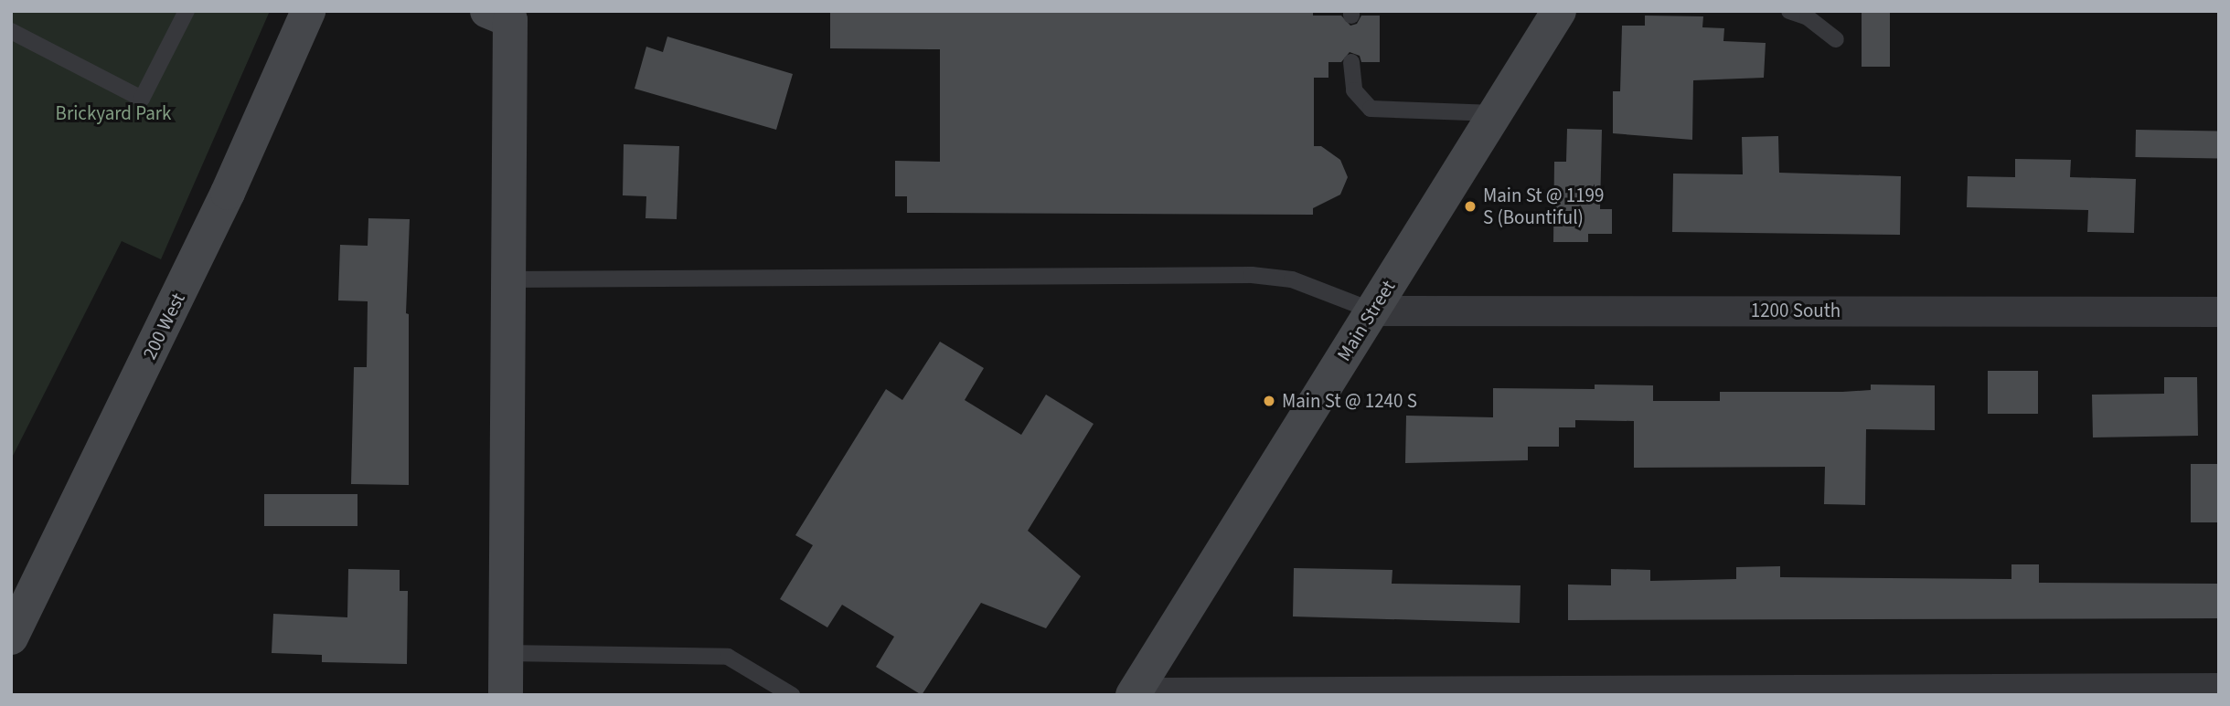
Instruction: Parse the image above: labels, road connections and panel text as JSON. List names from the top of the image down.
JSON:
{
  "streets": {
    "street": ["1200 South", "Main Street", "200 West"]
  },
  "crossings": [
    ["1200 South", "Main Street"]
  ],
  "parks": ["Brickyard Park"],
  "places": ["Main St @ 1199 S (Bountiful)", "Main St @ 1240 S"]
}
